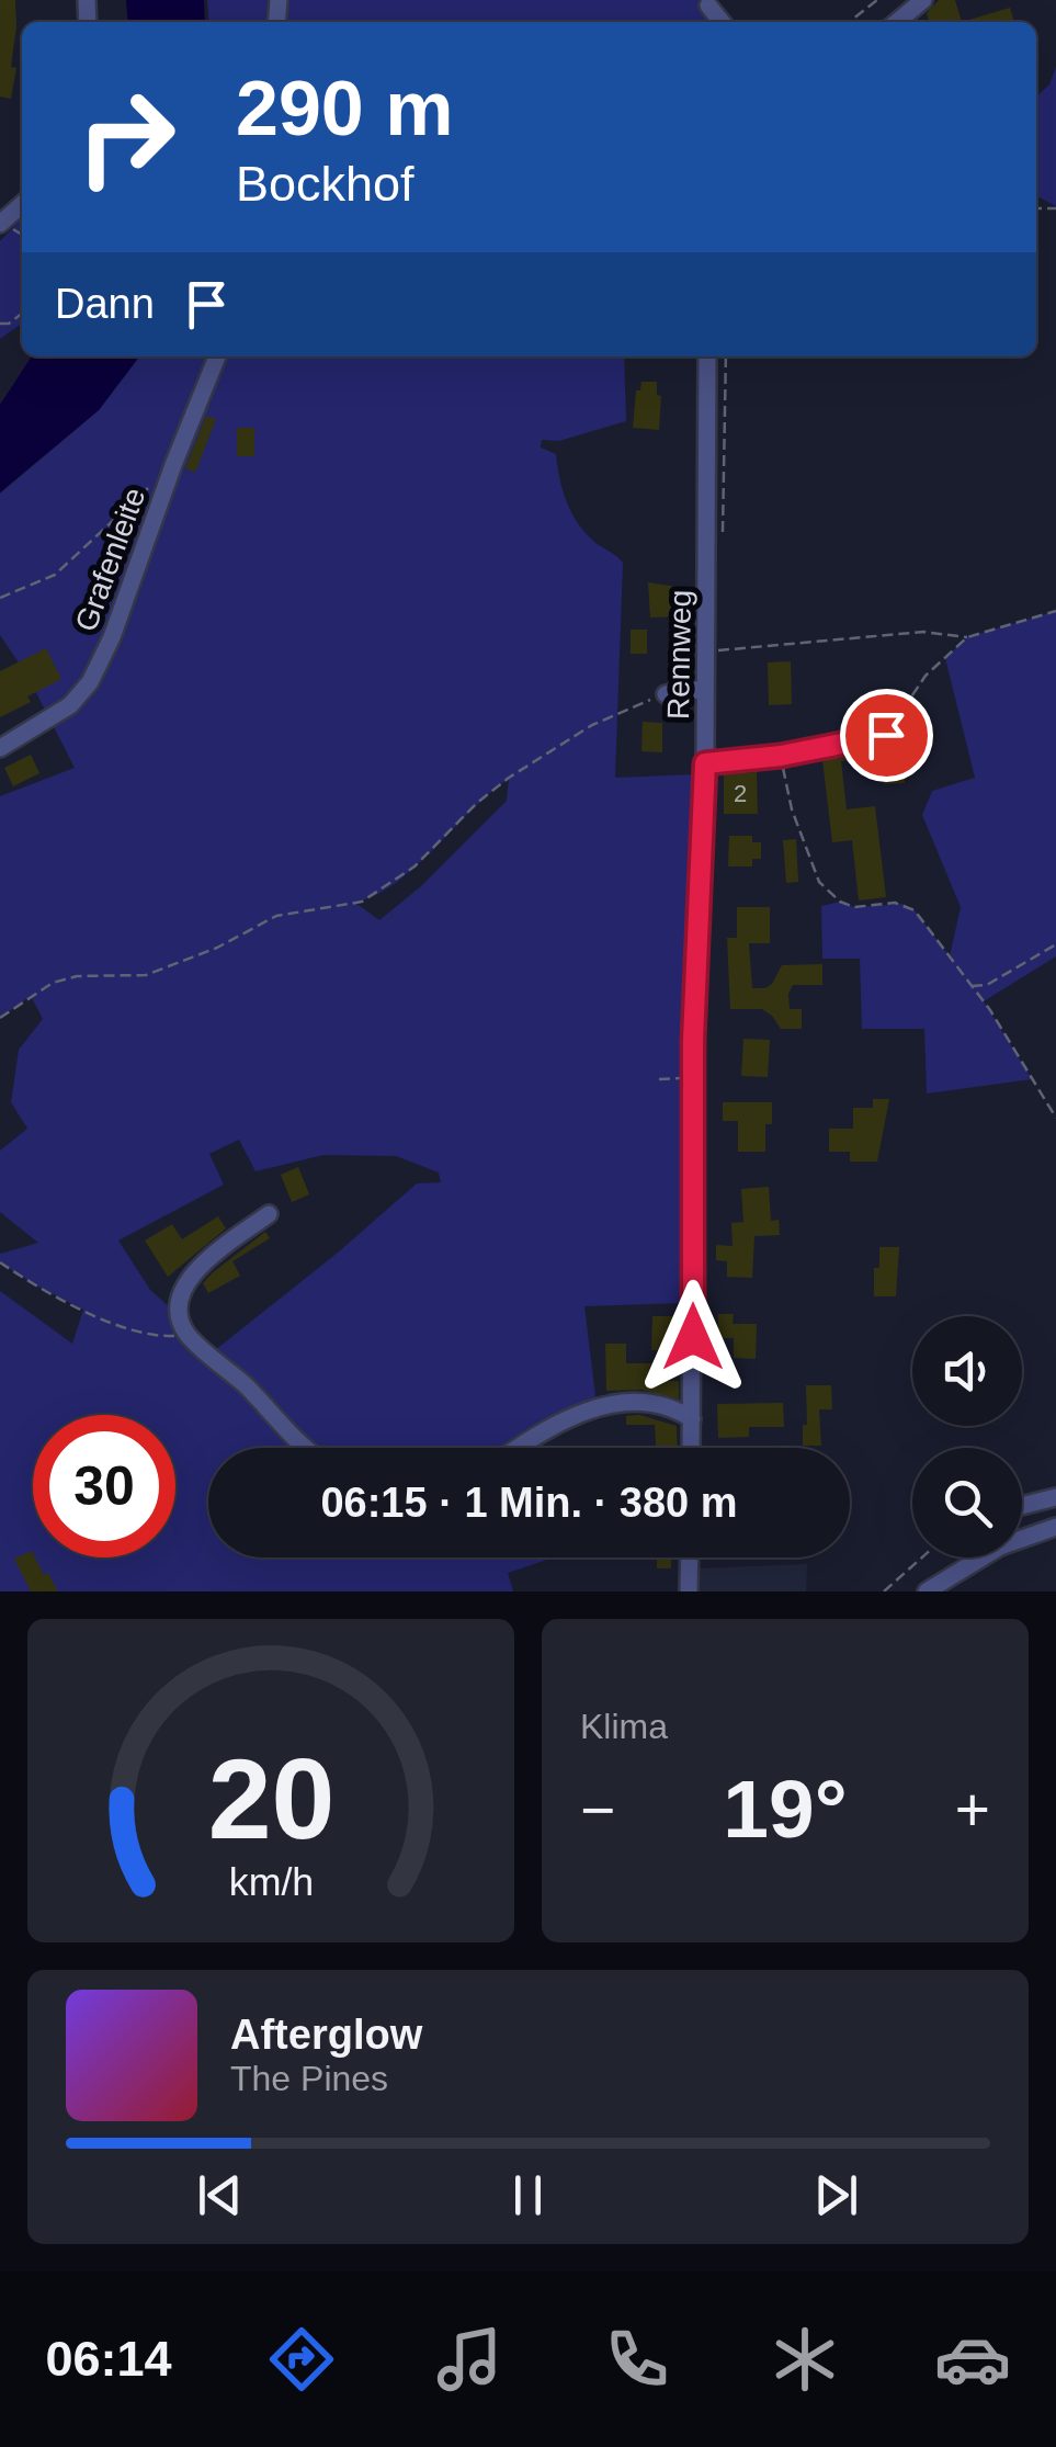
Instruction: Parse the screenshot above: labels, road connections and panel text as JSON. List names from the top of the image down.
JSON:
{
  "streets": {
    "street": ["Grafenleite", "Rennweg"]
  },
  "house_numbers": ["2"],
  "page": {
    "turn": ["290 m", "Bockhof"],
    "then": "Dann",
    "limit": "30",
    "trip": "06:15 · 1 Min. · 380 m",
    "tile": "Klima",
    "heat": ["−", "19°", "+"],
    "song": ["Afterglow", "The Pines"],
    "tabs": "06:14",
    "gauge": ["20", "km/h"]
  }
}
